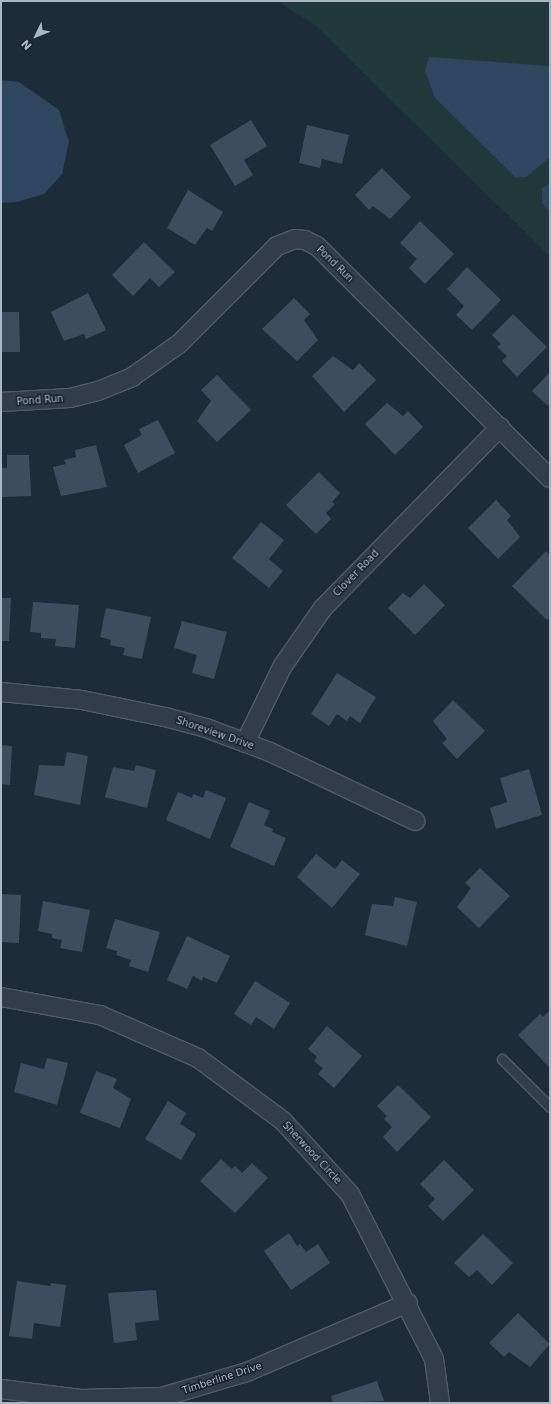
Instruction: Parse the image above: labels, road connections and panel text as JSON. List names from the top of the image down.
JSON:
{
  "streets": {
    "street": [
      "Pond Run",
      "Clover Road",
      "Shoreview Drive",
      "Sherwood Circle",
      "Timberline Drive"
    ]
  },
  "crossings": [
    ["Pond Run", "Clover Road"],
    ["Clover Road", "Shoreview Drive"],
    ["Sherwood Circle", "Timberline Drive"]
  ],
  "north": "bottom left"
}
